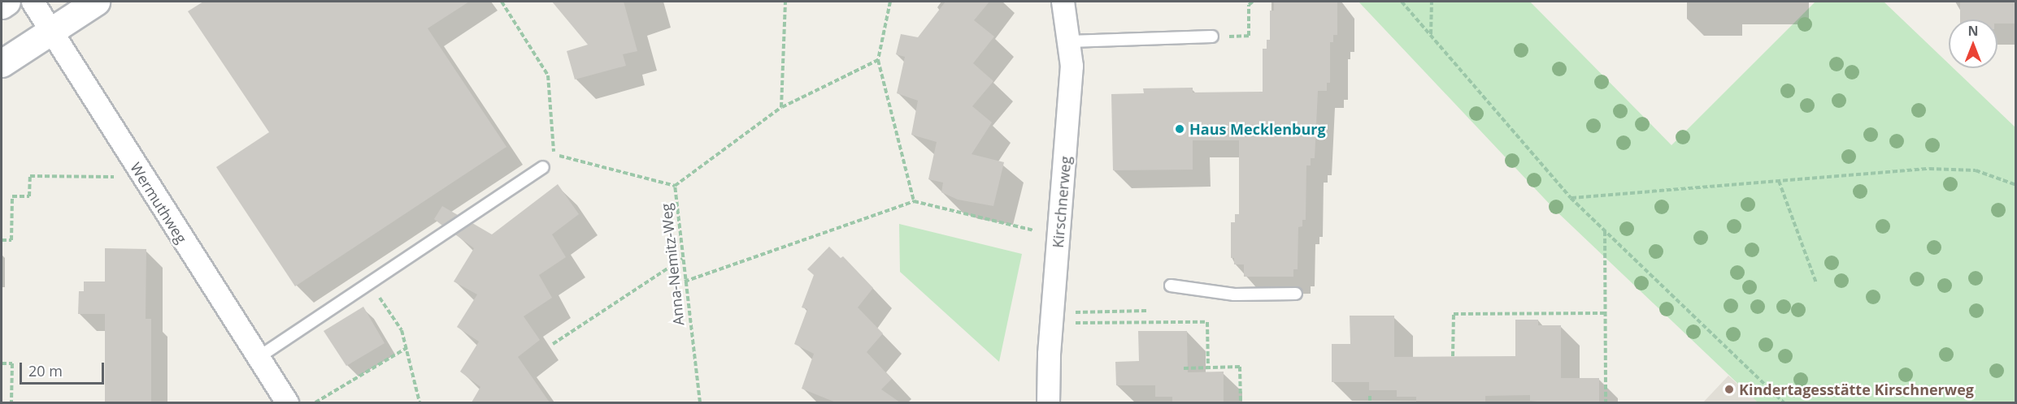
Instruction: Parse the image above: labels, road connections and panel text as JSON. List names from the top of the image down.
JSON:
{
  "streets": {
    "street": ["Kirschnerweg", "Wermuthweg"],
    "path": ["Anna-Nemitz-Weg"]
  },
  "places": ["Haus Mecklenburg", "Kindertagesstätte Kirschnerweg"],
  "scale_bar": "20 m",
  "north": "top"
}
